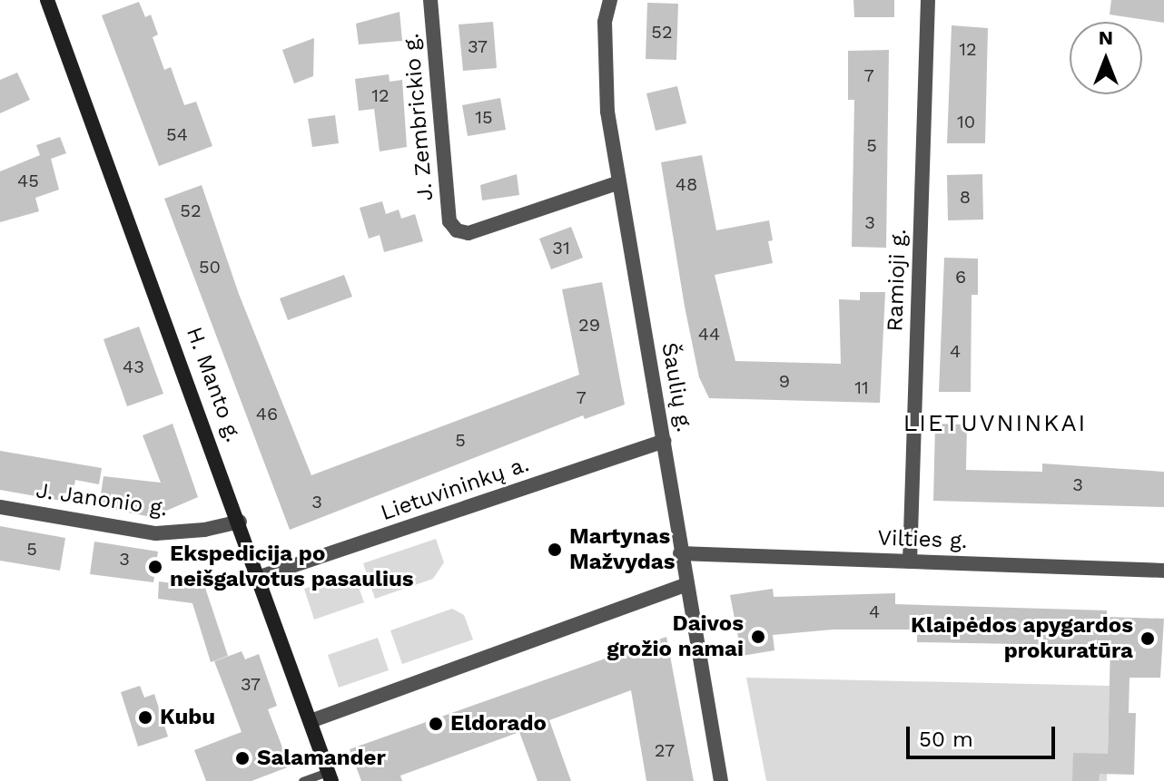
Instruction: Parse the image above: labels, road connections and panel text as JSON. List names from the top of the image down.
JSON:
{
  "streets": {
    "main road": ["H. Manto g."],
    "street": [
      "J. Zembrickio g.",
      "Ramioji g.",
      "Šaulių g.",
      "Lietuvininkų a.",
      "J. Janonio g.",
      "Vilties g."
    ]
  },
  "crossings": [
    ["J. Zembrickio g.", "Šaulių g."],
    ["Ramioji g.", "Vilties g."],
    ["H. Manto g.", "Lietuvininkų a."],
    ["H. Manto g.", "J. Janonio g."],
    ["Šaulių g.", "Lietuvininkų a."],
    ["Šaulių g.", "Vilties g."]
  ],
  "districts": ["LIETUVNINKAI"],
  "places": [
    "Martynas Mažvydas",
    "Ekspedicija po neišgalvotus pasaulius",
    "Daivos grožio namai",
    "Klaipėdos apygardos prokuratūra",
    "Kubu",
    "Eldorado",
    "Salamander"
  ],
  "house_numbers": [
    "52",
    "37",
    "12",
    "7",
    "12",
    "15",
    "10",
    "54",
    "5",
    "45",
    "48",
    "8",
    "52",
    "3",
    "31",
    "50",
    "6",
    "29",
    "44",
    "4",
    "43",
    "9",
    "11",
    "7",
    "46",
    "5",
    "3",
    "3",
    "5",
    "3",
    "4",
    "37",
    "27"
  ],
  "scale_bar": "50 m",
  "north": "top"
}
